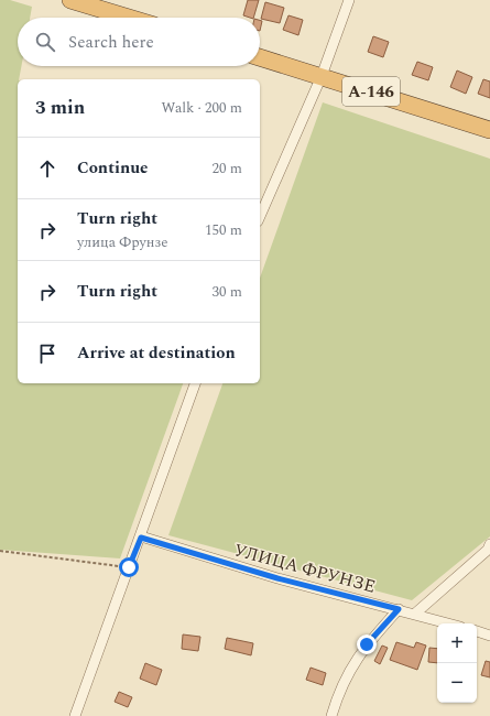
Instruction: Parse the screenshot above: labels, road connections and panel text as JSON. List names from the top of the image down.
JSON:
{
  "streets": {
    "highway": ["А-146"],
    "street": ["УЛИЦА ФРУНЗЕ"]
  },
  "page": {
    "search": "Search here",
    "heading": ["3 min", "Walk · 200 m"],
    "list": [
      ["Continue", "20 m"],
      ["Turn right", "улица Фрунзе", "150 m"],
      ["Turn right", "30 m"],
      "Arrive at destination"
    ],
    "map_buttons": ["+", "−"]
  }
}
